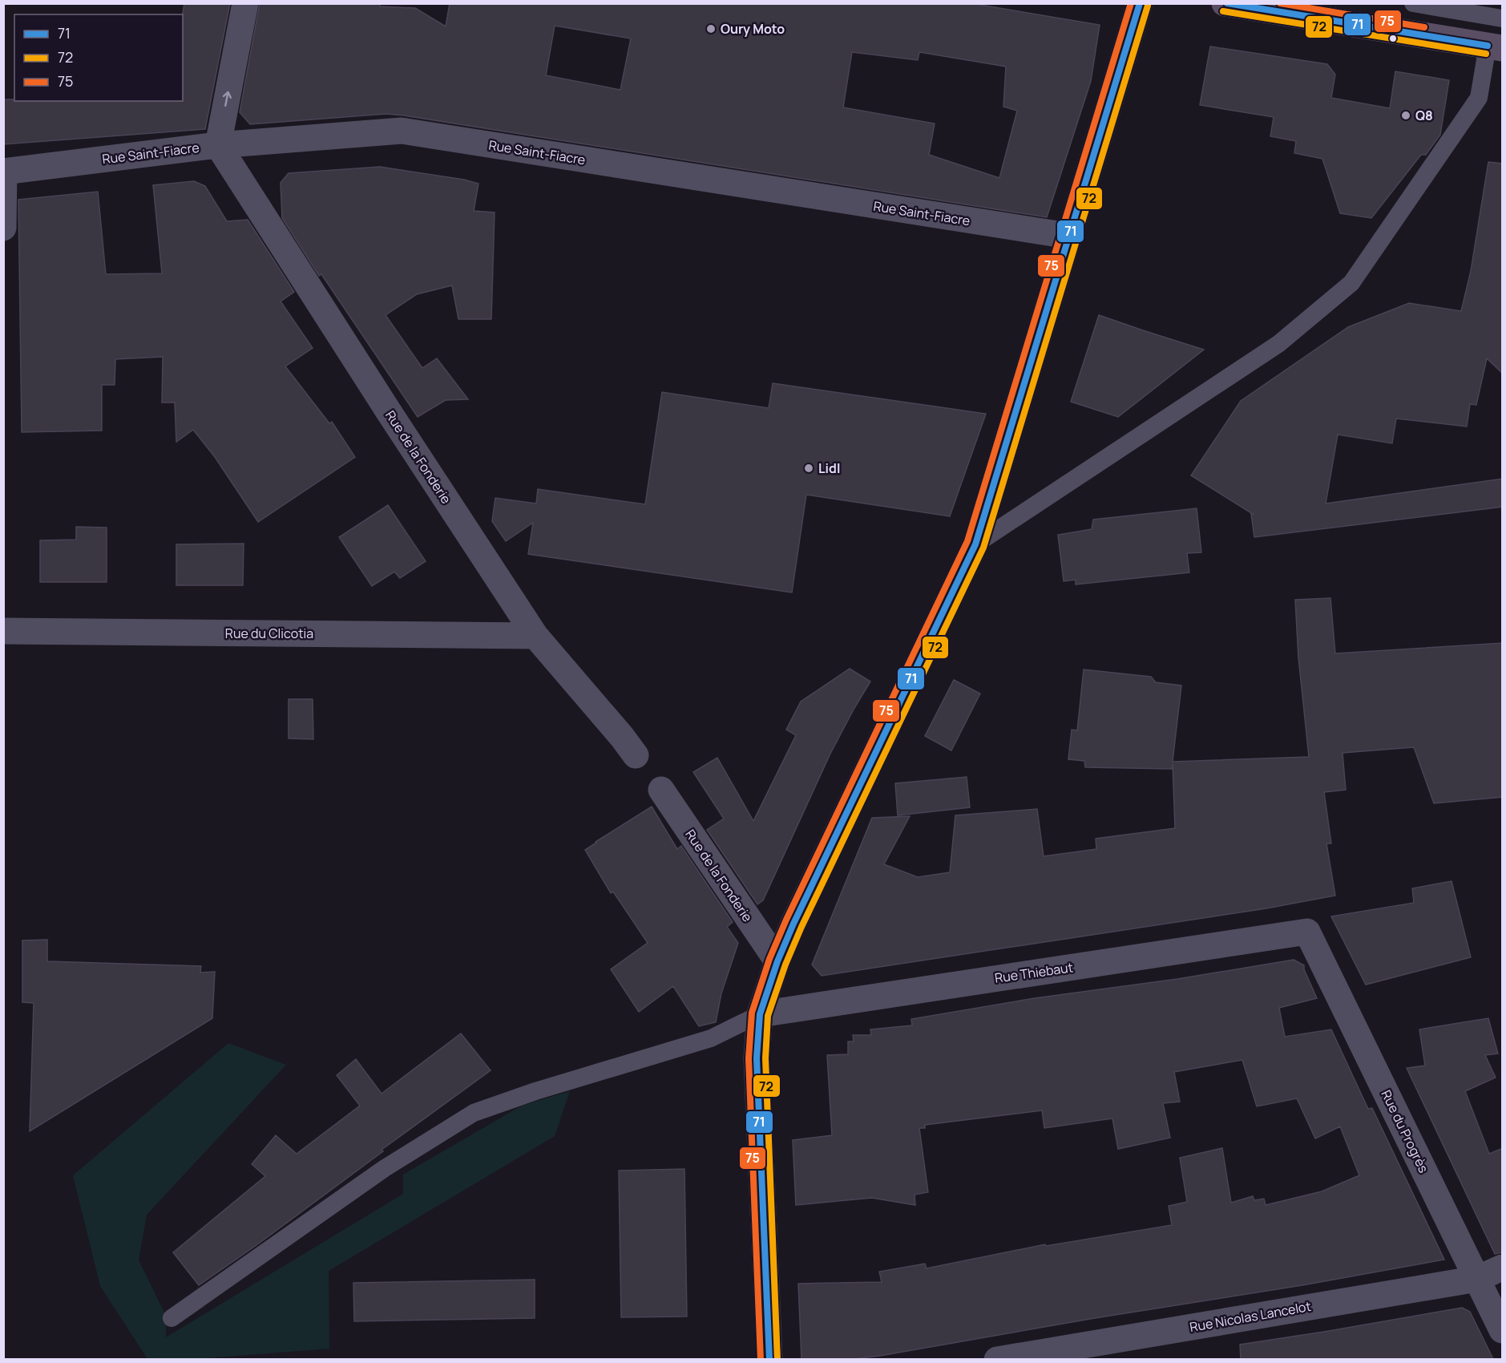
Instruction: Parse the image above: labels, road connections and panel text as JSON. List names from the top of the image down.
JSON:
{
  "streets": {
    "street": [
      "Rue Saint-Fiacre",
      "Rue de la Fonderie",
      "Rue du Clicotia",
      "Rue Thiebaut",
      "Rue du Progrès",
      "Rue Nicolas Lancelot"
    ]
  },
  "crossings": [
    ["Rue Saint-Fiacre", "Rue de la Fonderie"],
    ["Rue de la Fonderie", "Rue du Clicotia"],
    ["Rue Thiebaut", "Rue du Progrès"],
    ["Rue du Progrès", "Rue Nicolas Lancelot"]
  ],
  "places": ["Oury Moto", "Q8", "Lidl"],
  "lines": ["transit line 71", "transit line 75", "transit line 72"],
  "legend": ["71", "72", "75"]
}
